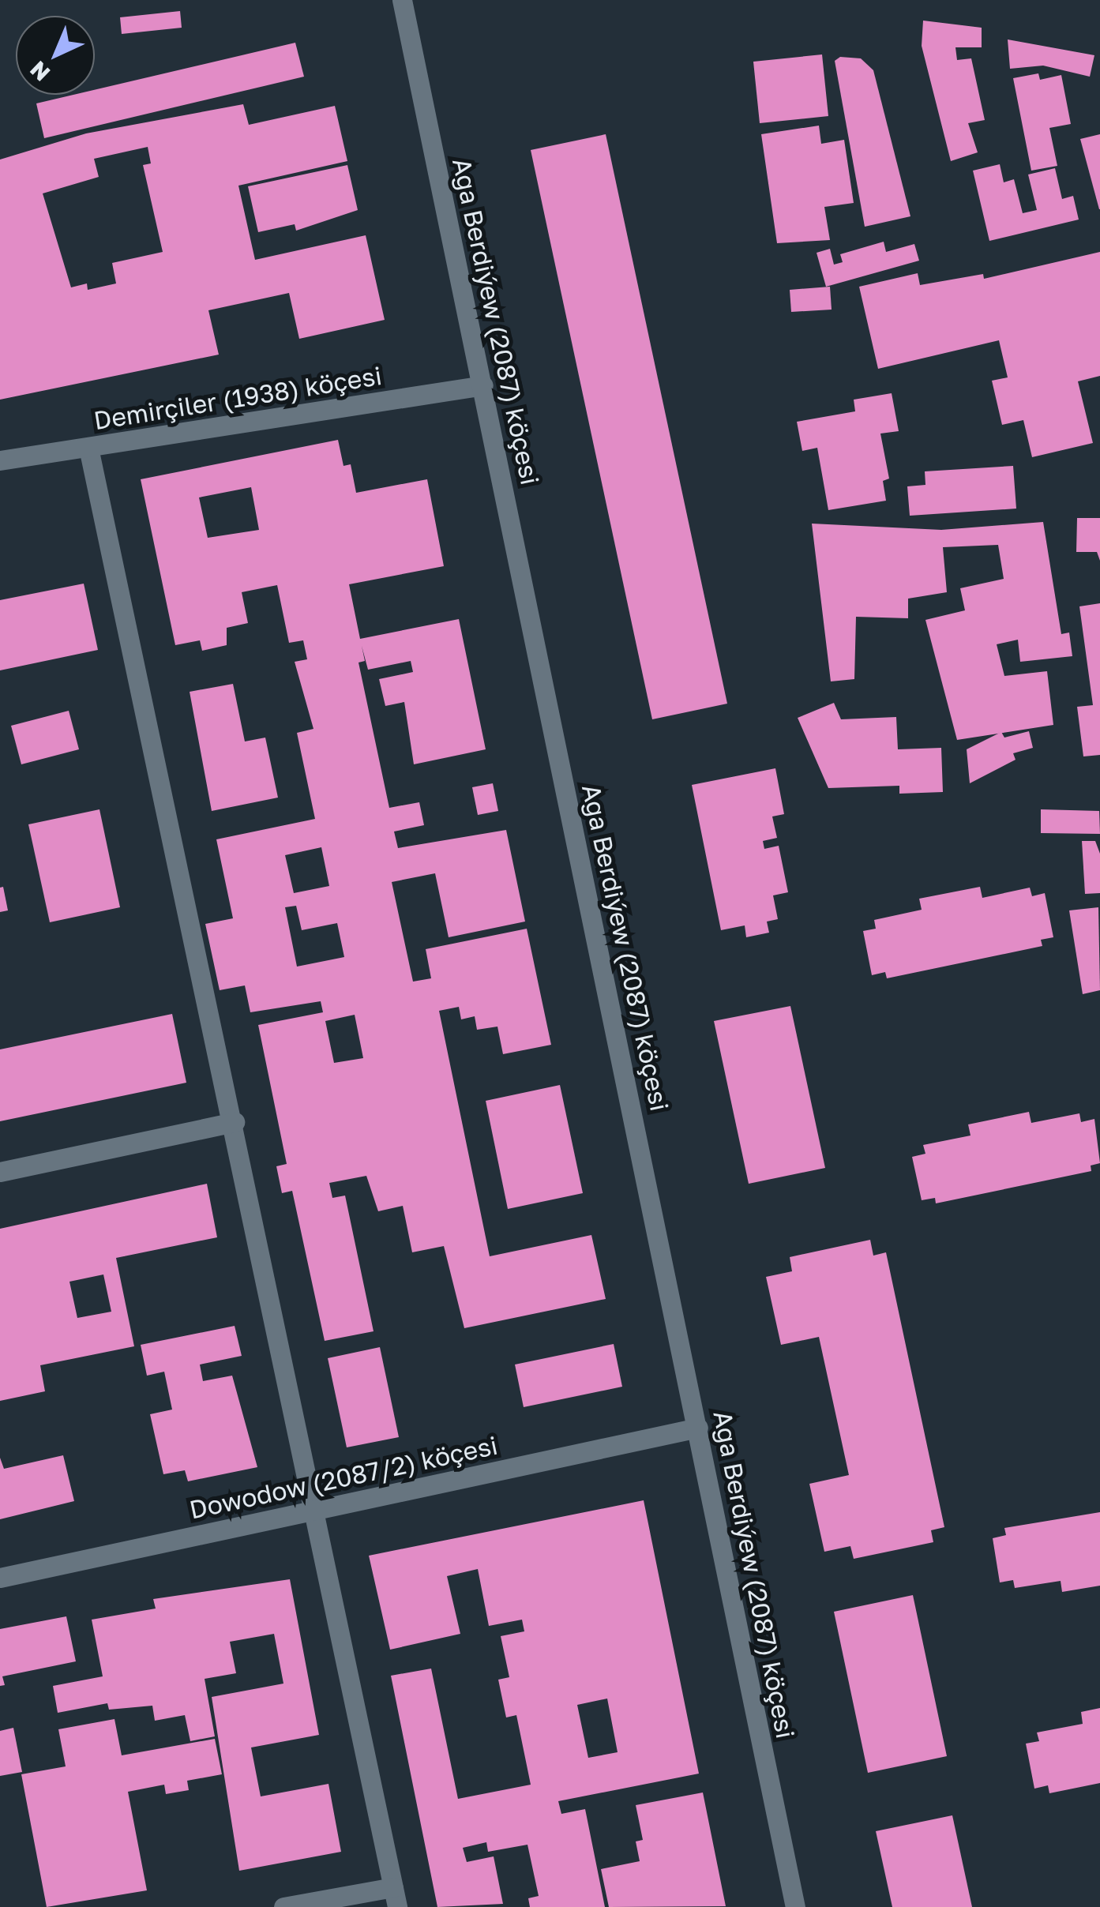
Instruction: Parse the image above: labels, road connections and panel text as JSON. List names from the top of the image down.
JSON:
{
  "streets": {
    "street": ["Aga Berdiýew (2087) köçesi", "Demirçiler (1938) köçesi", "Dowodow (2087/2) köçesi"]
  },
  "crossings": [
    ["Aga Berdiýew (2087) köçesi", "Demirçiler (1938) köçesi"],
    ["Aga Berdiýew (2087) köçesi", "Dowodow (2087/2) köçesi"]
  ],
  "north": "bottom left"
}
